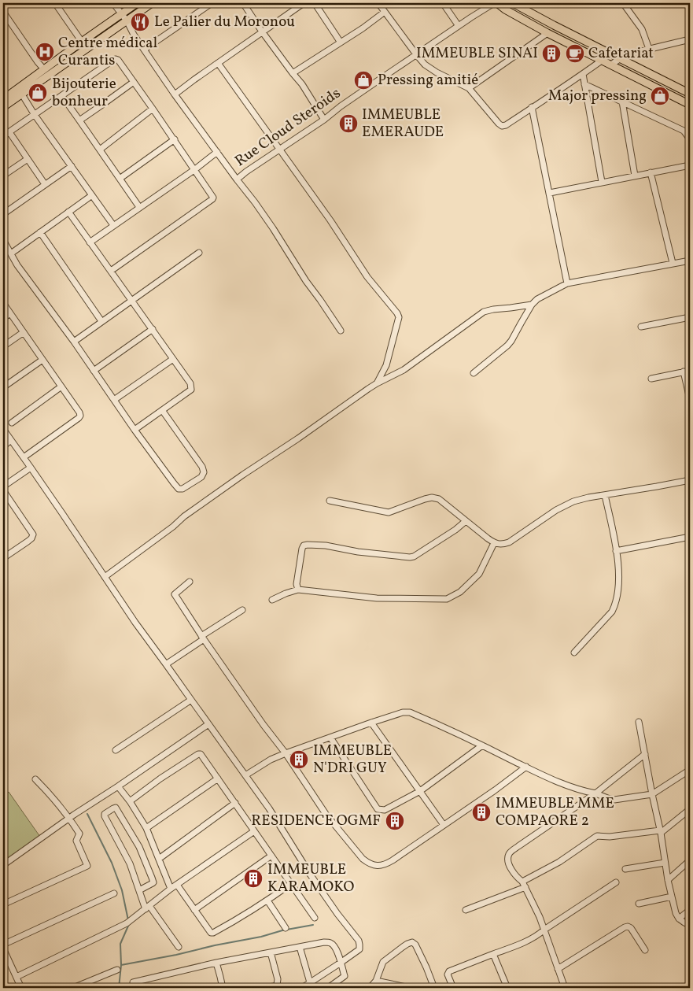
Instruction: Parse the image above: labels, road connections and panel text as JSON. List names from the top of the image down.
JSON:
{
  "streets": {
    "street": ["Rue Cloud Steroids"]
  },
  "places": {
    "restaurant": ["Le Palier du Moronou"],
    "hospital": ["Centre médical Curantis"],
    "building": [
      "IMMEUBLE SINAI",
      "IMMEUBLE EMERAUDE",
      "IMMEUBLE N'DRI GUY",
      "IMMEUBLE MME COMPAORE 2",
      "RESIDENCE OGMF",
      "IMMEUBLE KARAMOKO"
    ],
    "cafe": ["Cafetariat"],
    "shop": ["Pressing amitié", "Bijouterie bonheur", "Major pressing"]
  }
}
